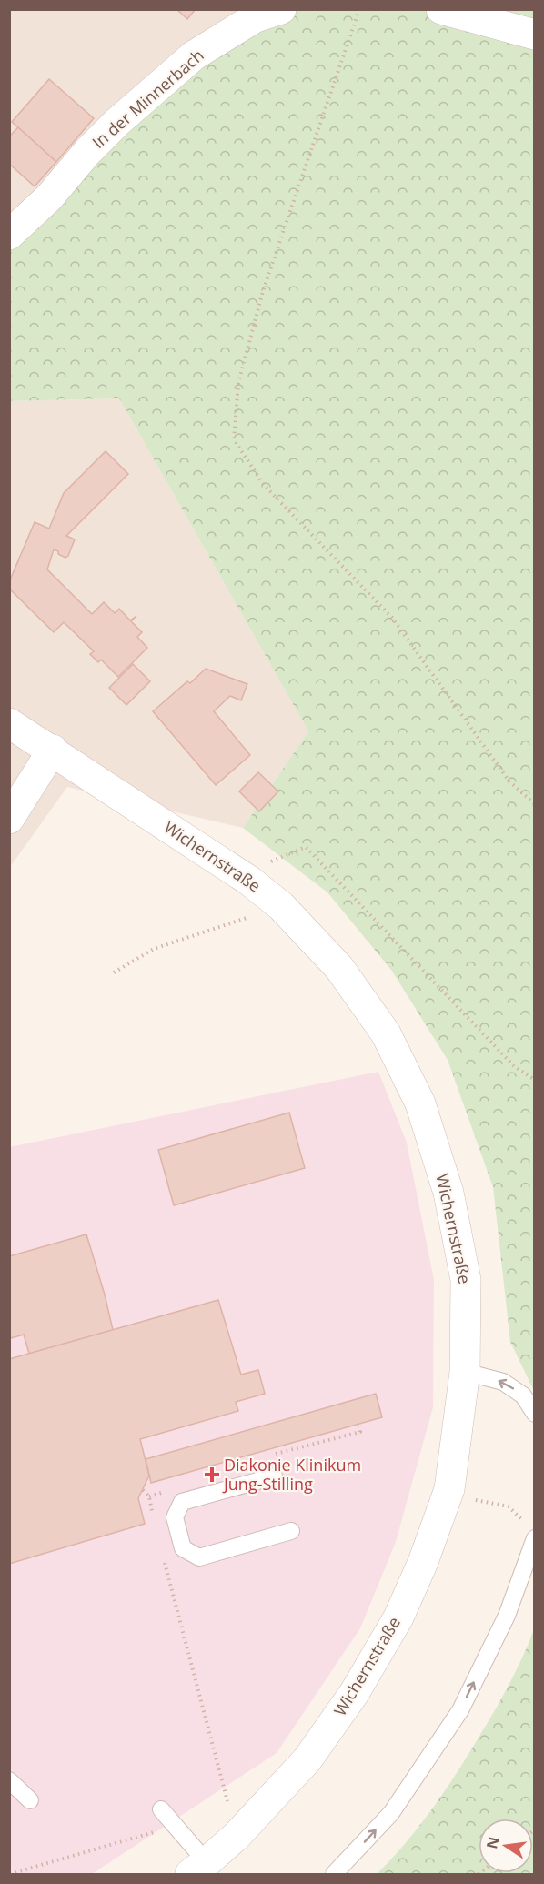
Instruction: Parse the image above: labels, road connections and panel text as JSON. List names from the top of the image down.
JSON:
{
  "streets": {
    "street": ["In der Minnerbach", "Wichernstraße"]
  },
  "places": {
    "health": ["Diakonie Klinikum Jung-Stilling"]
  },
  "north": "left"
}
